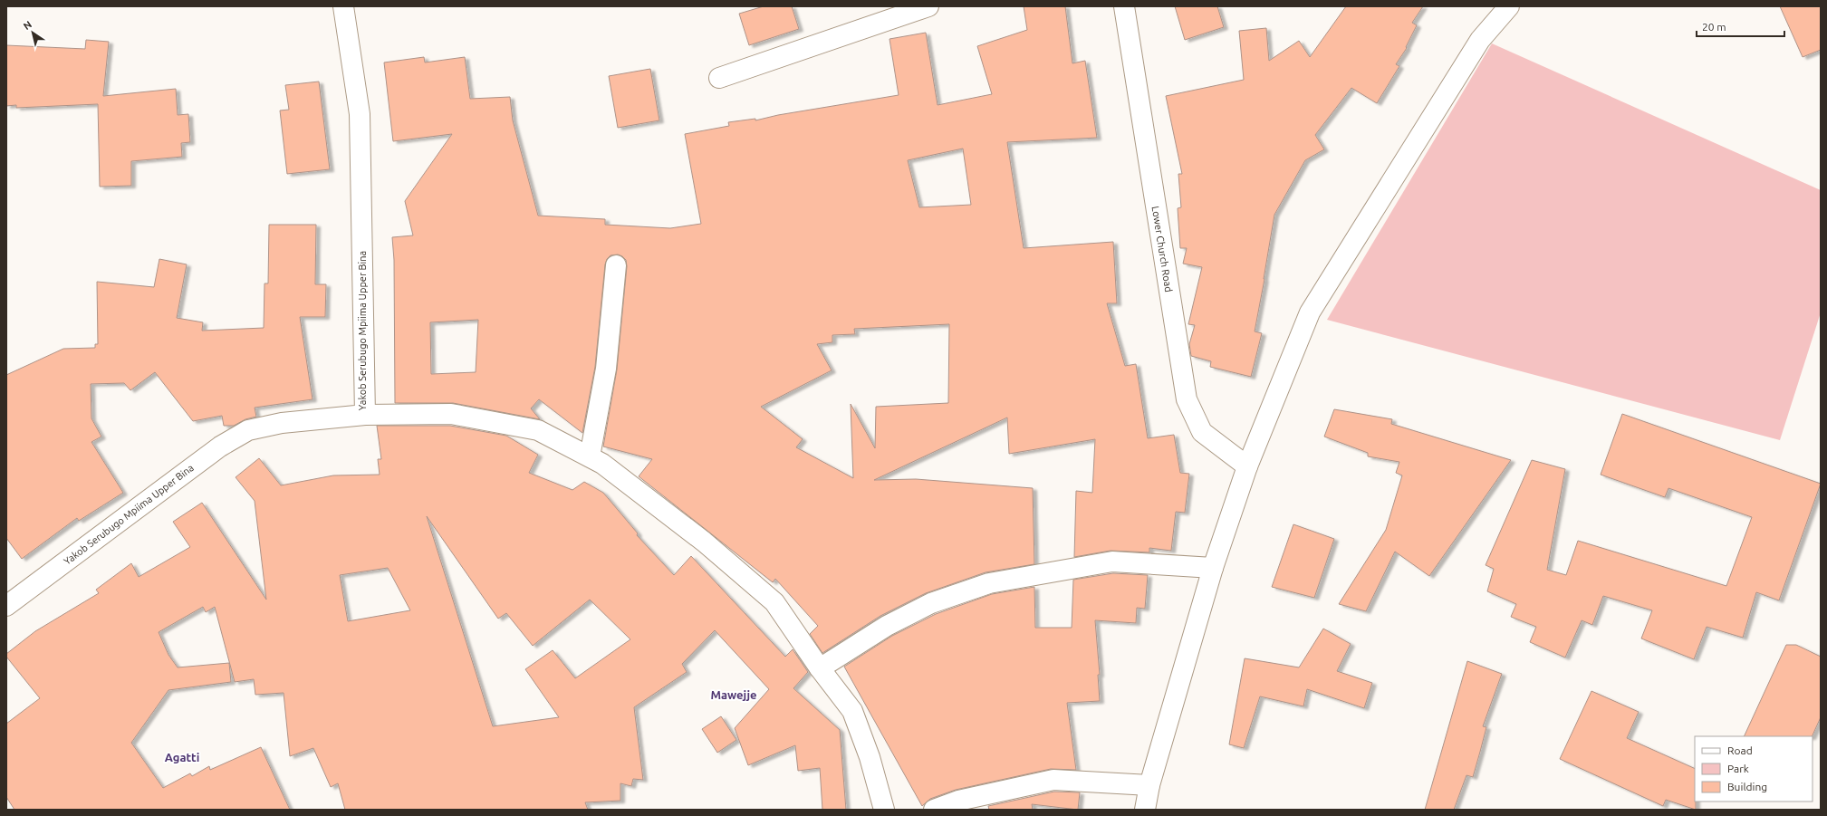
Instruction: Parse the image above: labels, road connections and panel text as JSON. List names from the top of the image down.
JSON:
{
  "streets": {
    "street": ["Lower Church Road", "Yakob Serubugo Mpiima Upper Bina"]
  },
  "districts": ["Mawejje", "Agatti"],
  "legend": ["Road", "Park", "Building"],
  "scale_bar": "20 m",
  "north": "top left"
}
